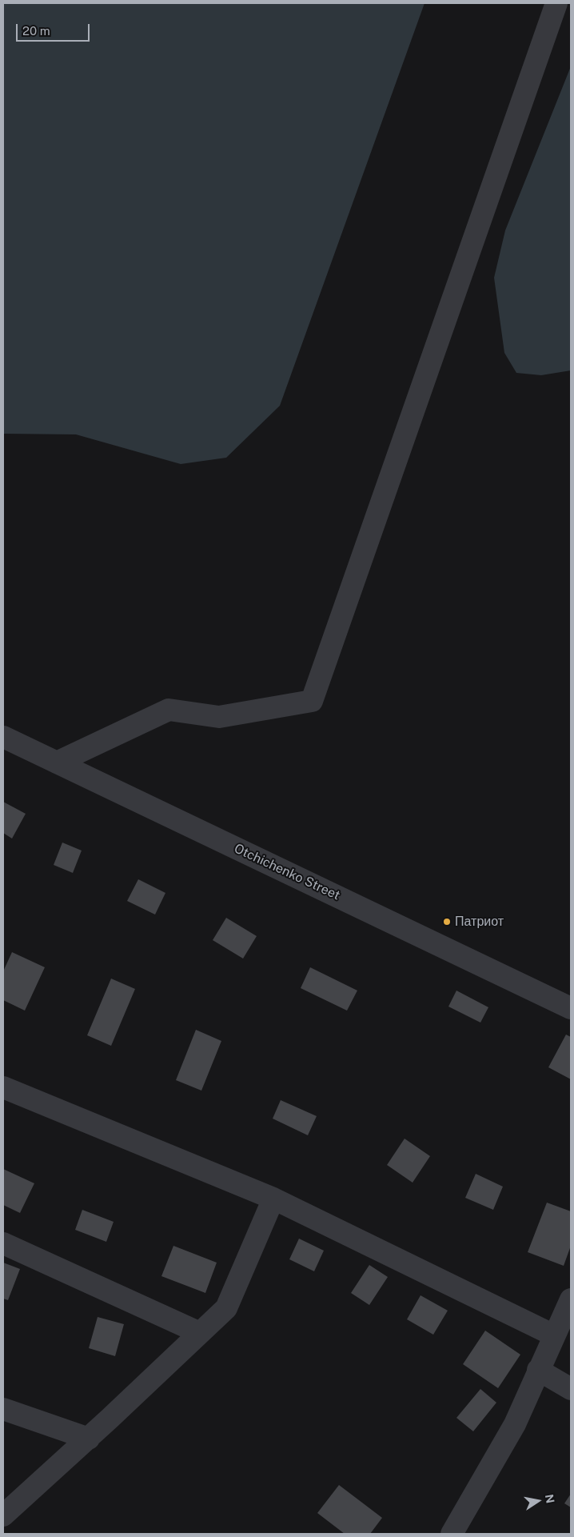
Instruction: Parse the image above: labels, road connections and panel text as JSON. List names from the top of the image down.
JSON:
{
  "streets": {
    "street": ["Otchichenko Street"]
  },
  "places": ["Патриот"],
  "scale_bar": "20 m",
  "north": "right"
}
